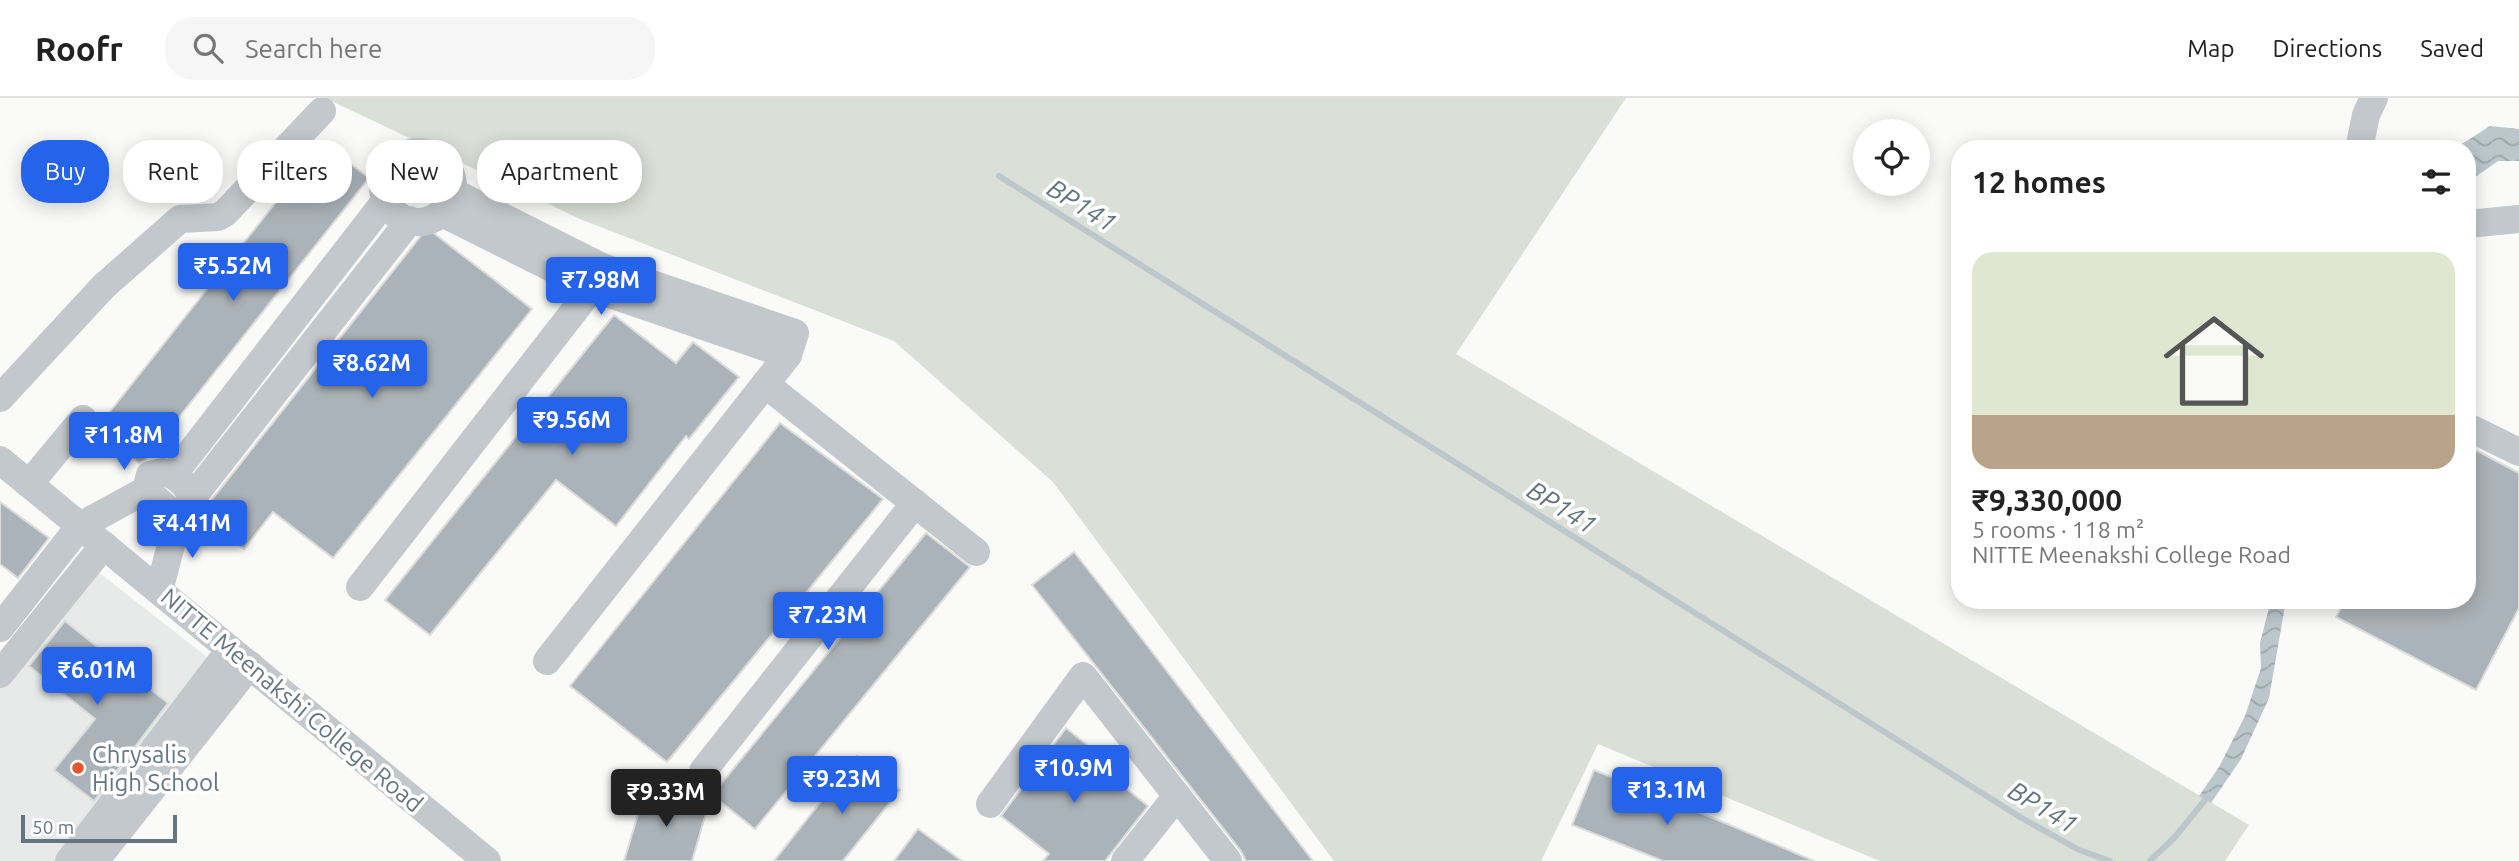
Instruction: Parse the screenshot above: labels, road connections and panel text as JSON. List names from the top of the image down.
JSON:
{
  "streets": {
    "street": ["NITTE Meenakshi College Road"]
  },
  "water": ["BP141"],
  "places": ["Chrysalis High School"],
  "scale_bar": "50 m",
  "page": {
    "header": "Roofr",
    "search": "Search here",
    "nav": ["Map", "Directions", "Saved"],
    "chip": [
      "Buy",
      "Rent",
      "Filters",
      "New",
      "Apartment"
    ],
    "heading": "12 homes",
    "list": [
      {
        "name": "₹9,330,000",
        "note": "5 rooms · 118 m² · NITTE Meenakshi College Road"
      }
    ],
    "price": [
      "₹5.52M",
      "₹7.98M",
      "₹8.62M",
      "₹9.56M",
      "₹11.8M",
      "₹4.41M",
      "₹7.23M",
      "₹6.01M",
      "₹10.9M",
      "₹9.23M",
      "₹13.1M",
      "₹9.33M"
    ],
    "scale": "50 m"
  }
}
